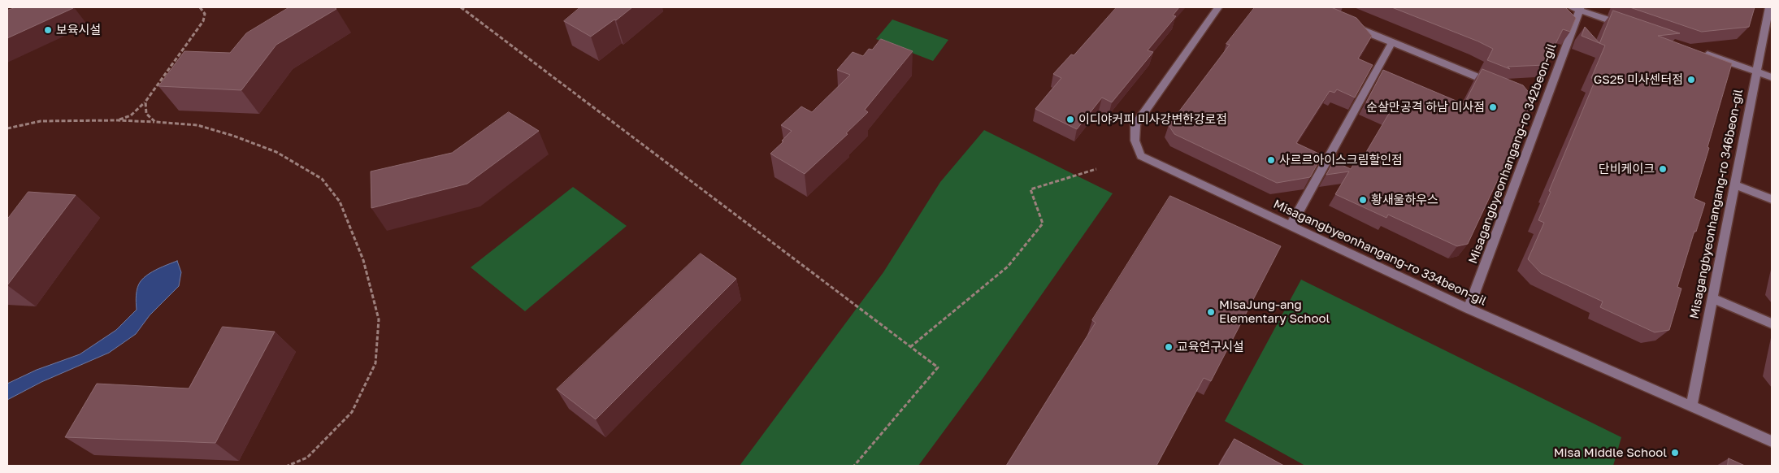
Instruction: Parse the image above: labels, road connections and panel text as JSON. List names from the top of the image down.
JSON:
{
  "streets": {
    "street": ["Misagangbyeonhangang-ro 342beon-gil", "Misagangbyeonhangang-ro 346beon-gil", "Misagangbyeonhangang-ro 334beon-gil"]
  },
  "crossings": [
    ["Misagangbyeonhangang-ro 342beon-gil", "Misagangbyeonhangang-ro 334beon-gil"],
    ["Misagangbyeonhangang-ro 346beon-gil", "Misagangbyeonhangang-ro 334beon-gil"]
  ],
  "places": [
    "보육시설",
    "GS25 미사센터점",
    "순살만공격 하남 미사점",
    "이디야커피 미사강변한강로점",
    "사르르아이스크림할인점",
    "단비케이크",
    "황새울하우스",
    "MisaJung-ang Elementary School",
    "교육연구시설",
    "Misa Middle School"
  ]
}
